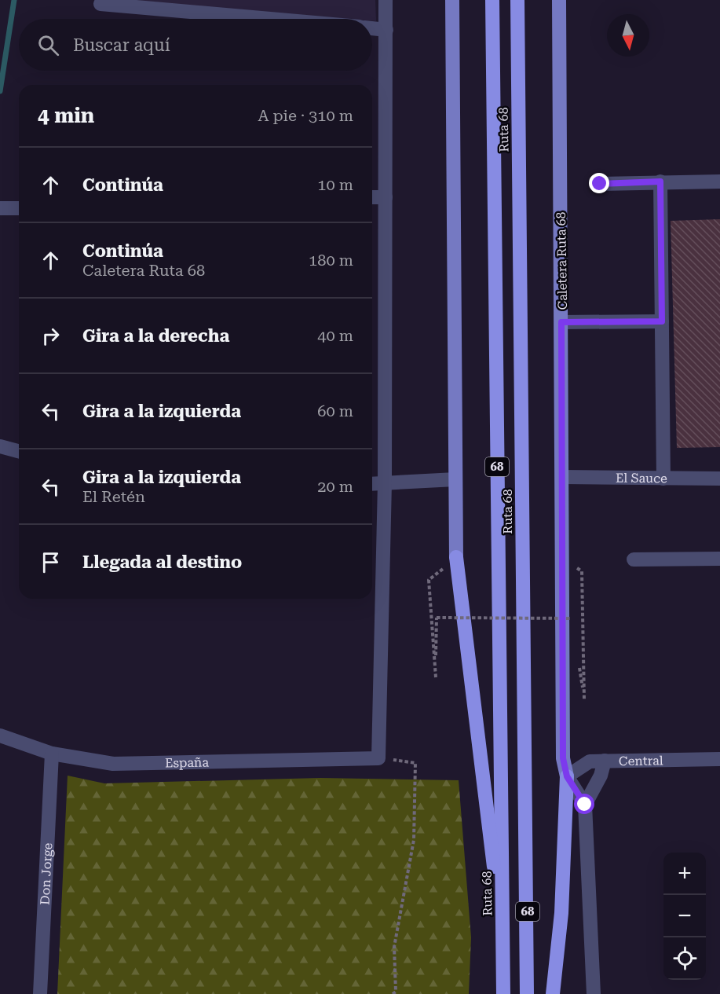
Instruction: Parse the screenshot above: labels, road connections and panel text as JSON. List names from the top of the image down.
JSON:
{
  "streets": {
    "highway": ["Ruta 68", "68"],
    "main road": ["Caletera Ruta 68"],
    "street": [
      "El Sauce",
      "Central",
      "España",
      "Don Jorge"
    ]
  },
  "crossings": [
    ["Caletera Ruta 68", "El Sauce"],
    ["Caletera Ruta 68", "Central"],
    ["España", "Don Jorge"]
  ],
  "north": "bottom",
  "page": {
    "search": "Buscar aquí",
    "heading": ["4 min", "A pie · 310 m"],
    "list": [
      ["Continúa", "10 m"],
      ["Continúa", "Caletera Ruta 68", "180 m"],
      ["Gira a la derecha", "40 m"],
      ["Gira a la izquierda", "60 m"],
      ["Gira a la izquierda", "El Retén", "20 m"],
      "Llegada al destino"
    ],
    "map_buttons": ["+", "−"]
  }
}
